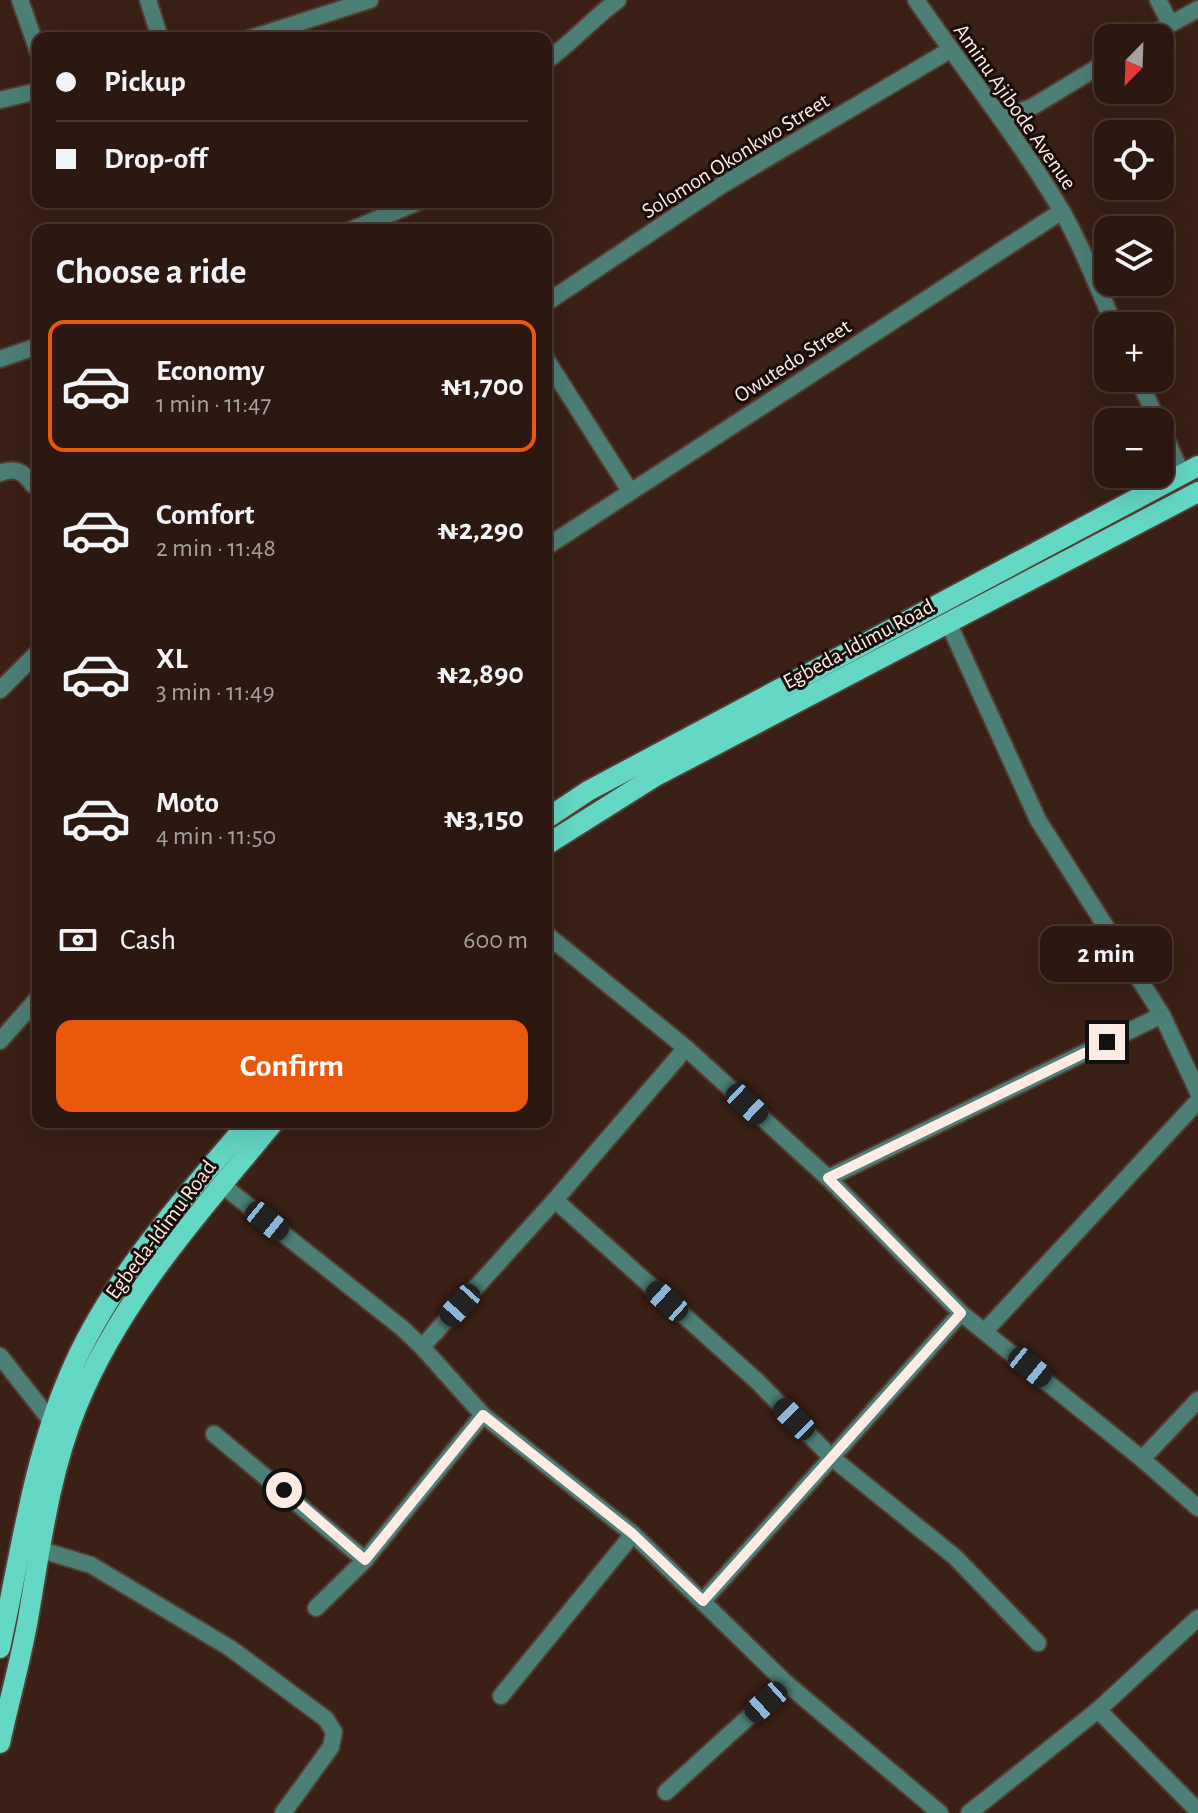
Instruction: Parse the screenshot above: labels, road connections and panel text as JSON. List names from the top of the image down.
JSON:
{
  "streets": {
    "main road": ["Egbeda-Idimu Road"],
    "street": ["Aminu Ajibode Avenue", "Solomon Okonkwo Street", "Owutedo Street"]
  },
  "crossings": [
    ["Aminu Ajibode Avenue", "Solomon Okonkwo Street"],
    ["Aminu Ajibode Avenue", "Owutedo Street"]
  ],
  "north": "bottom left",
  "page": {
    "map_buttons": ["+", "−"],
    "banner": ["Pickup", "Drop-off"],
    "heading": "Choose a ride",
    "list": [
      {
        "name": "Economy",
        "note": "1 min · 11:47",
        "value": "₦1,700"
      },
      {
        "name": "Comfort",
        "note": "2 min · 11:48",
        "value": "₦2,290"
      },
      {
        "name": "XL",
        "note": "3 min · 11:49",
        "value": "₦2,890"
      },
      {
        "name": "Moto",
        "note": "4 min · 11:50",
        "value": "₦3,150"
      }
    ],
    "pay": ["Cash", "600 m"],
    "bubble": "2 min",
    "buttons": "Confirm"
  }
}
